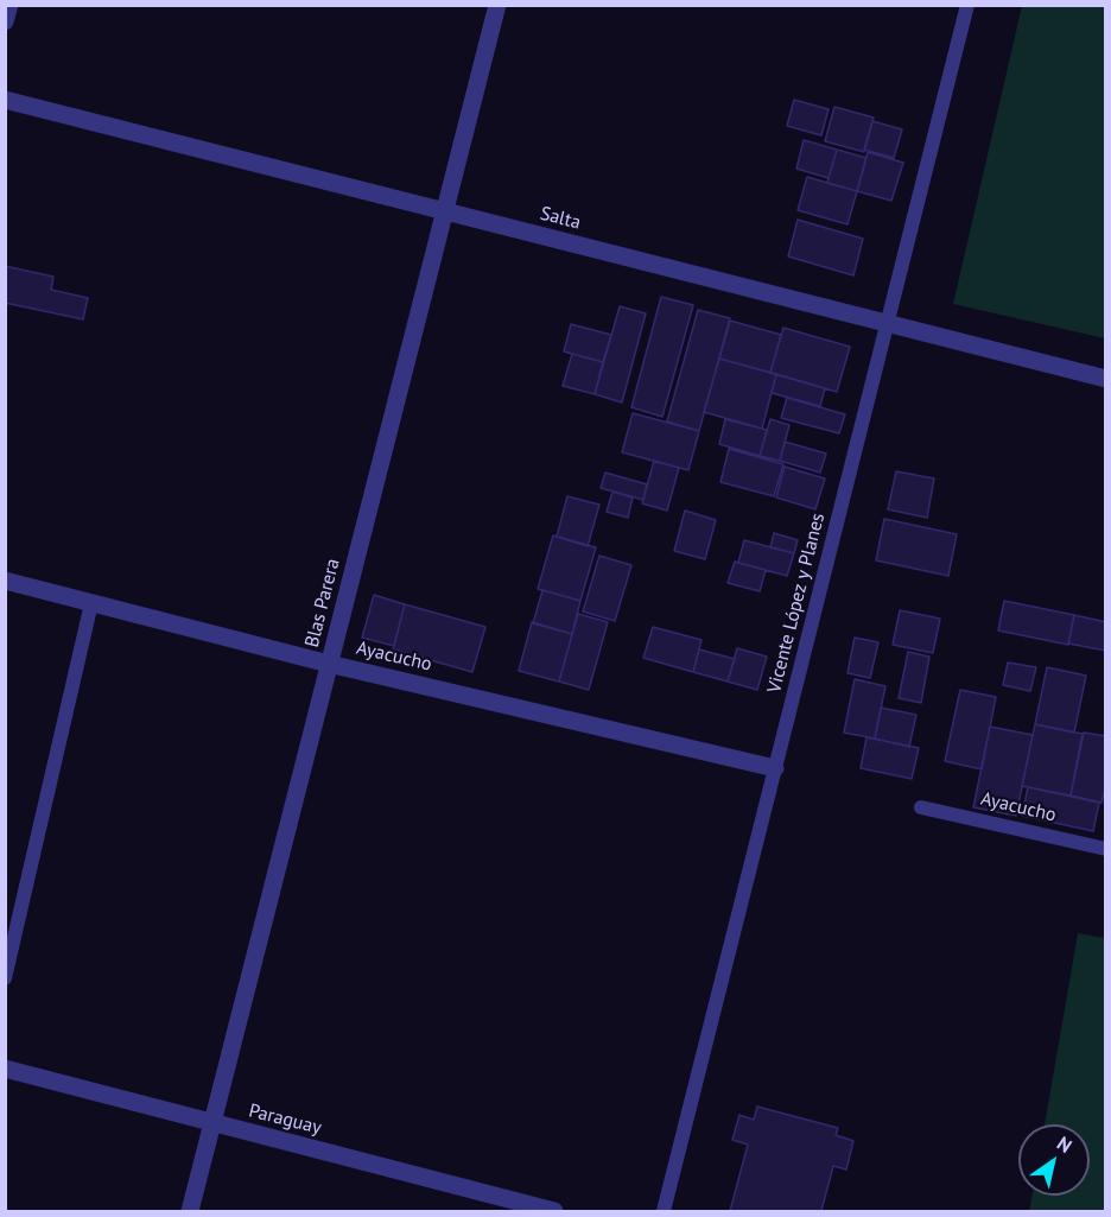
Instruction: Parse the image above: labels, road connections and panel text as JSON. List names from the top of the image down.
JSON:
{
  "streets": {
    "street": [
      "Salta",
      "Blas Parera",
      "Ayacucho",
      "Paraguay"
    ],
    "lane": ["Vicente López y Planes"]
  },
  "crossings": [
    ["Salta", "Blas Parera"],
    ["Salta", "Vicente López y Planes"],
    ["Blas Parera", "Ayacucho"],
    ["Blas Parera", "Paraguay"],
    ["Vicente López y Planes", "Ayacucho"]
  ],
  "north": "top right"
}
